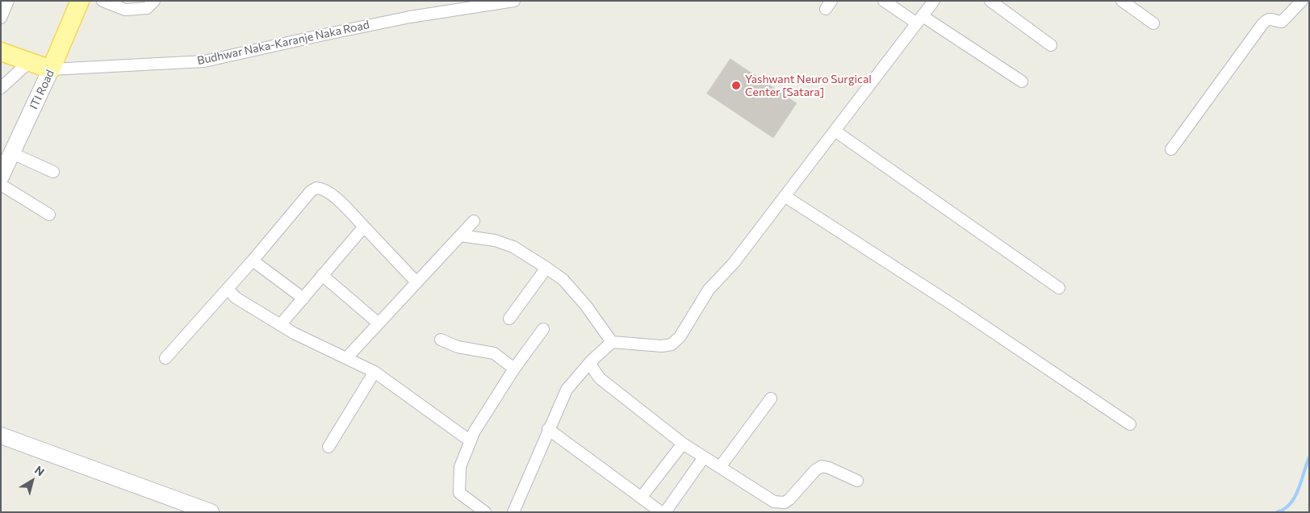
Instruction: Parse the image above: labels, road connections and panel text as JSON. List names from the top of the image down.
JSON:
{
  "streets": {
    "main road": ["ITI Road"],
    "street": ["Budhwar Naka-Karanje Naka Road"]
  },
  "crossings": [
    ["Budhwar Naka-Karanje Naka Road", "ITI Road"]
  ],
  "places": ["Yashwant Neuro Surgical Center [Satara]"],
  "north": "top right"
}
